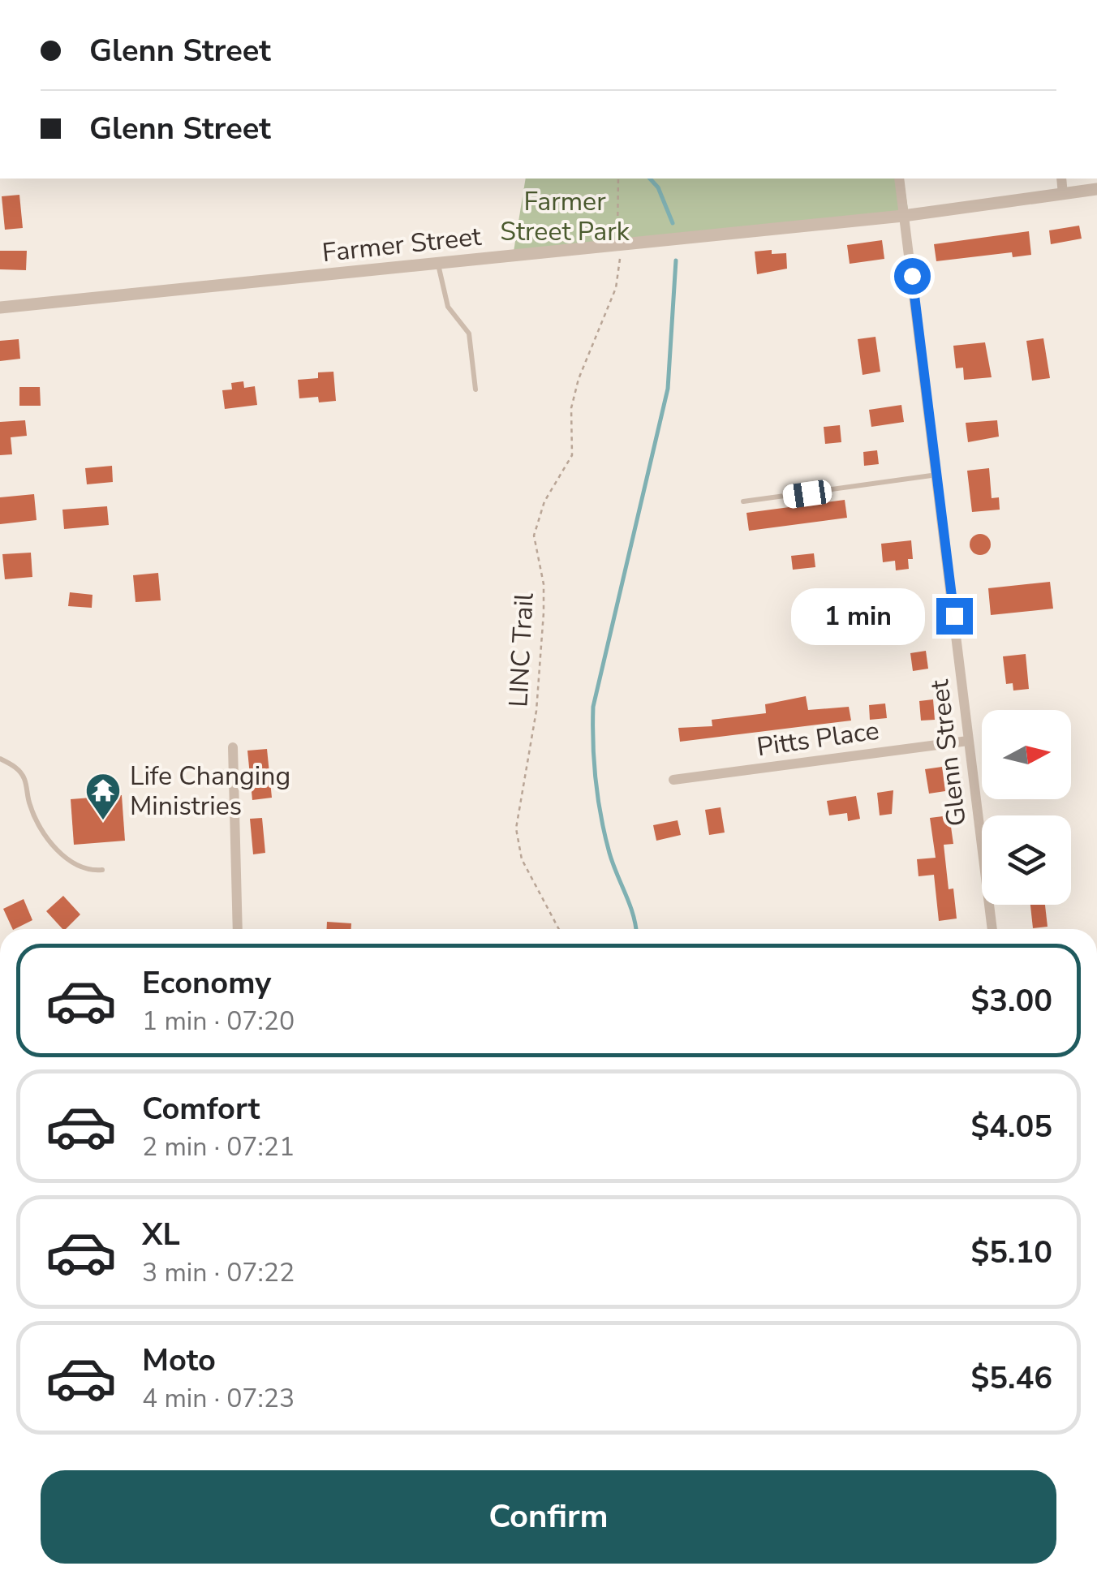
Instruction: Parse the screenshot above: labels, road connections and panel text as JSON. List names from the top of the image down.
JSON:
{
  "streets": {
    "street": ["Farmer Street", "Pitts Place", "Glenn Street"],
    "path": ["LINC Trail"]
  },
  "crossings": [
    ["Farmer Street", "LINC Trail"],
    ["Farmer Street", "Glenn Street"],
    ["Pitts Place", "Glenn Street"]
  ],
  "parks": ["Farmer Street Park"],
  "places": {
    "temple": ["Life Changing Ministries"]
  },
  "north": "right",
  "page": {
    "banner": ["Glenn Street", "Glenn Street"],
    "bubble": "1 min",
    "list": [
      {
        "name": "Economy",
        "note": "1 min · 07:20",
        "value": "$3.00"
      },
      {
        "name": "Comfort",
        "note": "2 min · 07:21",
        "value": "$4.05"
      },
      {
        "name": "XL",
        "note": "3 min · 07:22",
        "value": "$5.10"
      },
      {
        "name": "Moto",
        "note": "4 min · 07:23",
        "value": "$5.46"
      }
    ],
    "buttons": "Confirm"
  }
}
